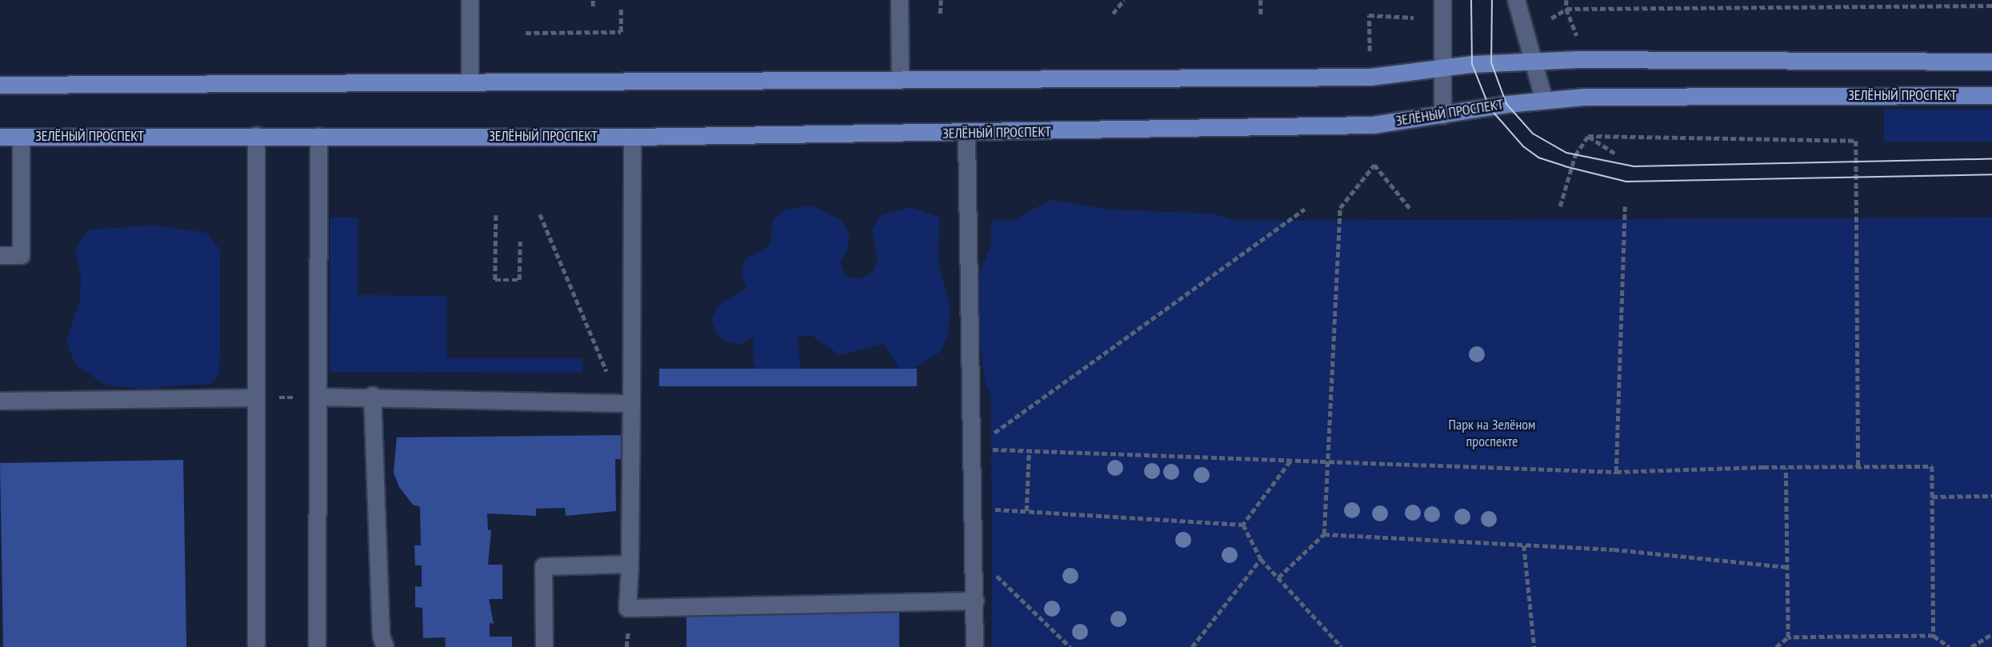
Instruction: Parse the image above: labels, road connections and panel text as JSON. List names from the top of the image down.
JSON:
{
  "streets": {
    "main road": ["ЗЕЛЁНЫЙ ПРОСПЕКТ"]
  },
  "parks": ["Парк на Зелёном проспекте"]
}
